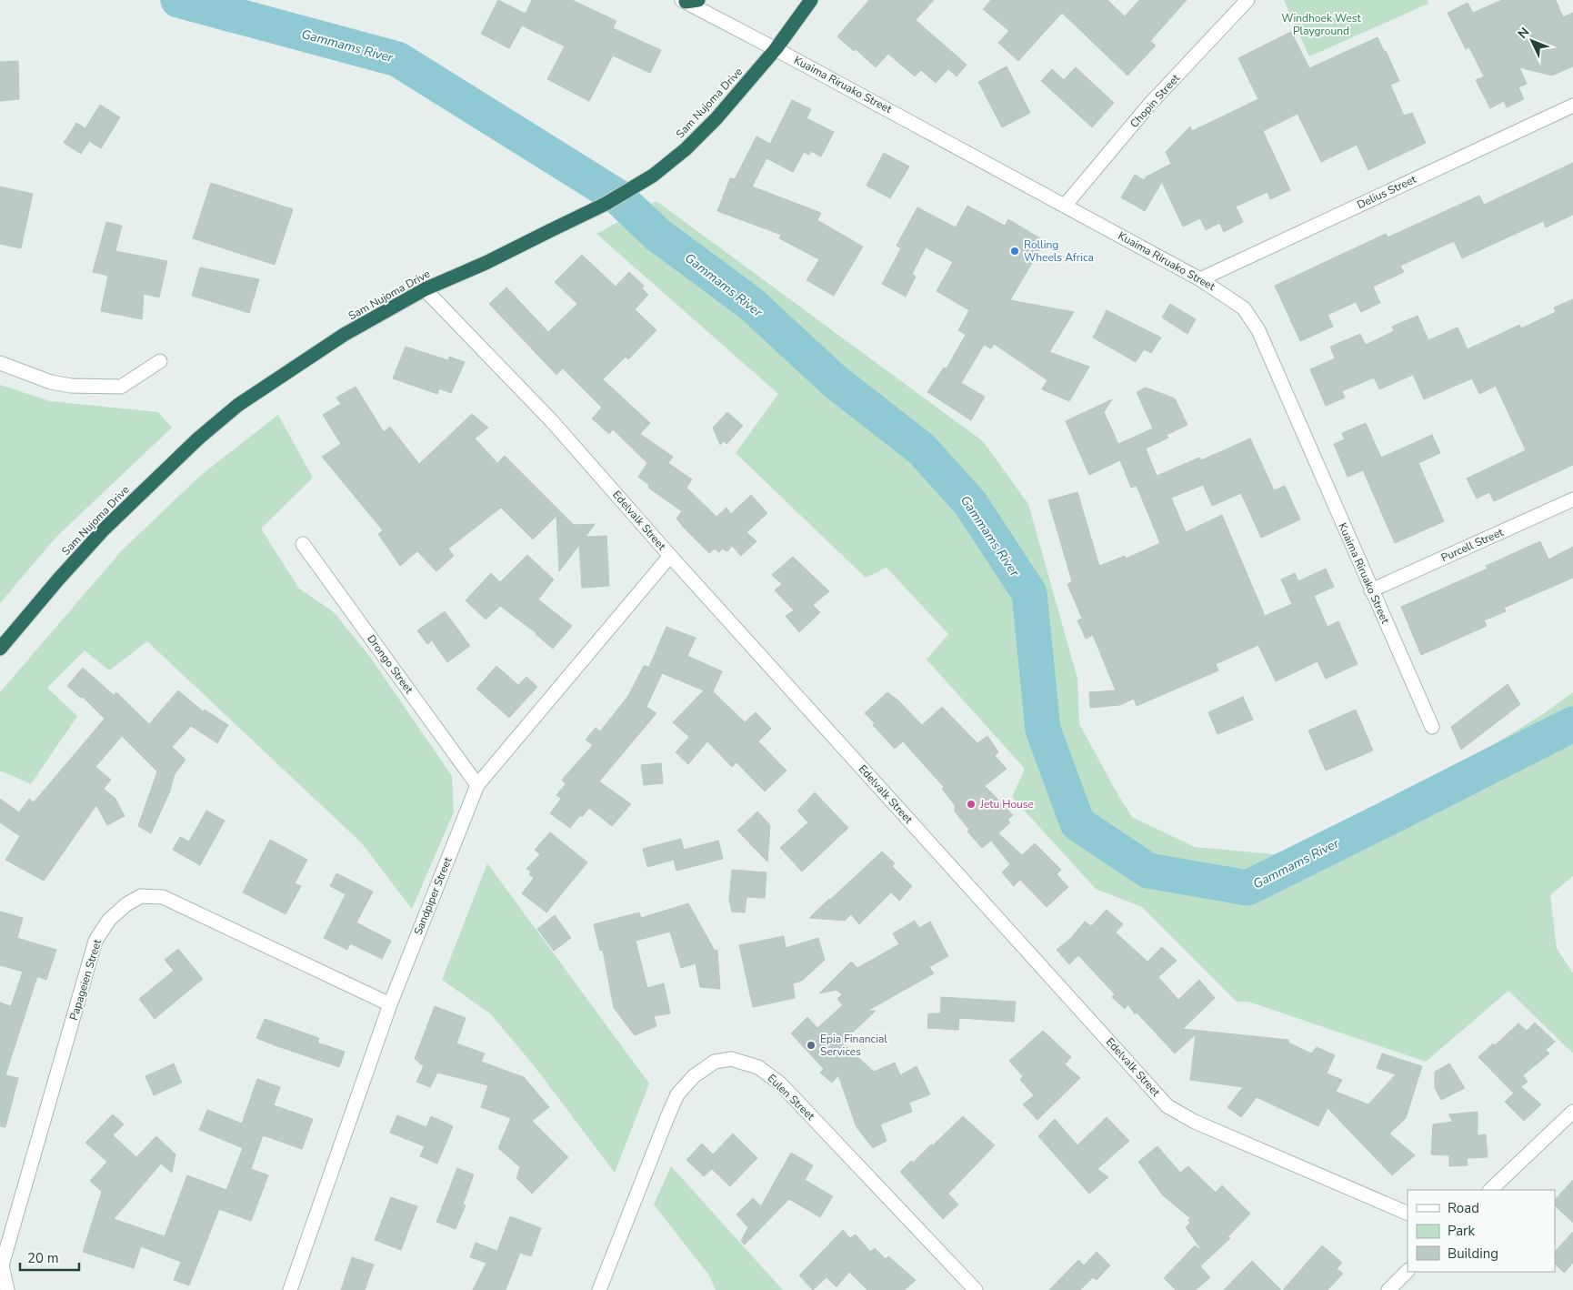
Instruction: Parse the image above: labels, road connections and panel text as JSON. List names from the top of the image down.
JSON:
{
  "streets": {
    "highway": ["Sam Nujoma Drive"],
    "street": [
      "Kuaima Riruako Street",
      "Chopin Street",
      "Delius Street",
      "Edelvalk Street",
      "Purcell Street",
      "Drongo Street",
      "Sandpiper Street",
      "Papageien Street",
      "Eulen Street"
    ]
  },
  "crossings": [
    ["Kuaima Riruako Street", "Chopin Street"],
    ["Kuaima Riruako Street", "Sam Nujoma Drive"],
    ["Kuaima Riruako Street", "Delius Street"],
    ["Kuaima Riruako Street", "Purcell Street"],
    ["Sam Nujoma Drive", "Edelvalk Street"],
    ["Edelvalk Street", "Sandpiper Street"],
    ["Drongo Street", "Sandpiper Street"],
    ["Sandpiper Street", "Papageien Street"]
  ],
  "water": ["Gammams River"],
  "parks": ["Windhoek West Playground"],
  "places": ["Rolling Wheels Africa", "Jetu House", "Epia Financial Services"],
  "legend": ["Road", "Park", "Building"],
  "scale_bar": "20 m",
  "north": "top left"
}
